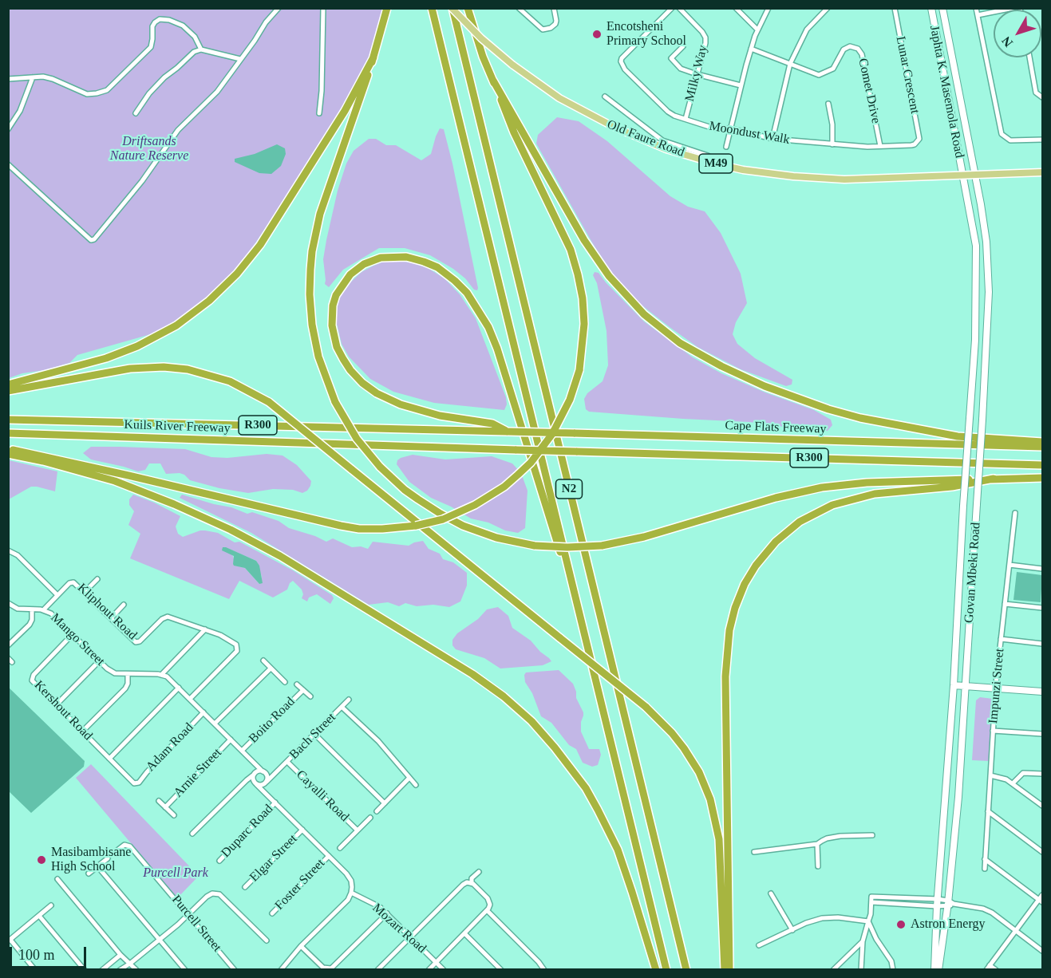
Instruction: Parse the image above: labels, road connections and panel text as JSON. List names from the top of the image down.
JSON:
{
  "streets": {
    "highway": [
      "R300",
      "Kuils River Freeway",
      "Cape Flats Freeway",
      "N2"
    ],
    "main road": [
      "Japhta K. Masemola Road",
      "Old Faure Road",
      "M49",
      "Govan Mbeki Road"
    ],
    "street": [
      "Milky Way",
      "Lunar Crescent",
      "Comet Drive",
      "Moondust Walk",
      "Kliphout Road",
      "Mango Street",
      "Impunzi Street",
      "Kershout Road",
      "Boito Road",
      "Bach Street",
      "Adam Road",
      "Arnie Street",
      "Cayalli Road",
      "Duparc Road",
      "Elgar Street",
      "Foster Street",
      "Purcell Street",
      "Mozart Road"
    ]
  },
  "crossings": [
    ["Milky Way", "Moondust Walk"],
    ["Lunar Crescent", "Moondust Walk"],
    ["Comet Drive", "Moondust Walk"],
    ["Japhta K. Masemola Road", "Old Faure Road"],
    ["Japhta K. Masemola Road", "M49"],
    ["Japhta K. Masemola Road", "Govan Mbeki Road"],
    ["Old Faure Road", "M49"],
    ["Old Faure Road", "N2"],
    ["Old Faure Road", "Govan Mbeki Road"],
    ["M49", "Govan Mbeki Road"],
    ["Kuils River Freeway", "Cape Flats Freeway"],
    ["Kliphout Road", "Mango Street"],
    ["Mango Street", "Kershout Road"],
    ["Kershout Road", "Adam Road"],
    ["Bach Street", "Cayalli Road"]
  ],
  "parks": ["Driftsands Nature Reserve", "Purcell Park"],
  "places": ["Encotsheni Primary School", "Masibambisane High School", "Astron Energy"],
  "scale_bar": "100 m",
  "north": "bottom left"
}
